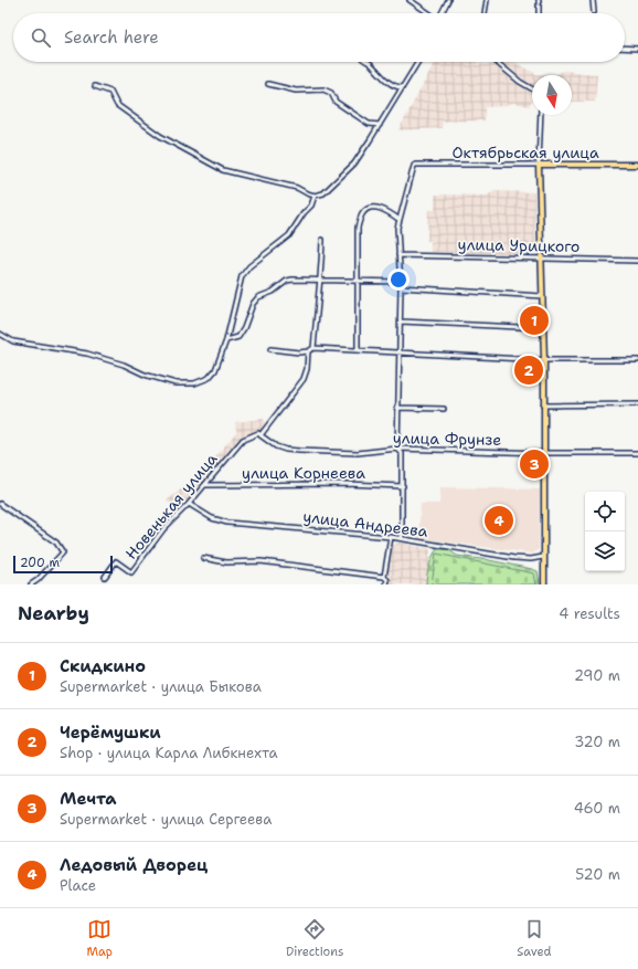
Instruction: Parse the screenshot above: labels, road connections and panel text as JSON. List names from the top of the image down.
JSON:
{
  "streets": {
    "main road": ["Октябрьская улица"],
    "street": [
      "улица Урицкого",
      "улица Фрунзе",
      "улица Корнеева",
      "Новенькая улица",
      "улица Андреева"
    ]
  },
  "crossings": [
    ["улица Фрунзе", "Новенькая улица"],
    ["улица Корнеева", "Новенькая улица"],
    ["Новенькая улица", "улица Андреева"]
  ],
  "scale_bar": "200 m",
  "north": "bottom",
  "page": {
    "search": "Search here",
    "pins": [
      "1",
      "2",
      "3",
      "4"
    ],
    "scale": "200 m",
    "heading": ["Nearby", "4 results"],
    "list": [
      {
        "mark": "1",
        "name": "Скидкино",
        "note": "Supermarket · улица Быкова",
        "value": "290 m"
      },
      {
        "mark": "2",
        "name": "Черёмушки",
        "note": "Shop · улица Карла Либкнехта",
        "value": "320 m"
      },
      {
        "mark": "3",
        "name": "Мечта",
        "note": "Supermarket · улица Сергеева",
        "value": "460 m"
      },
      {
        "mark": "4",
        "name": "Ледовый Дворец",
        "note": "Place",
        "value": "520 m"
      }
    ],
    "nav": ["Map", "Directions", "Saved"]
  }
}
